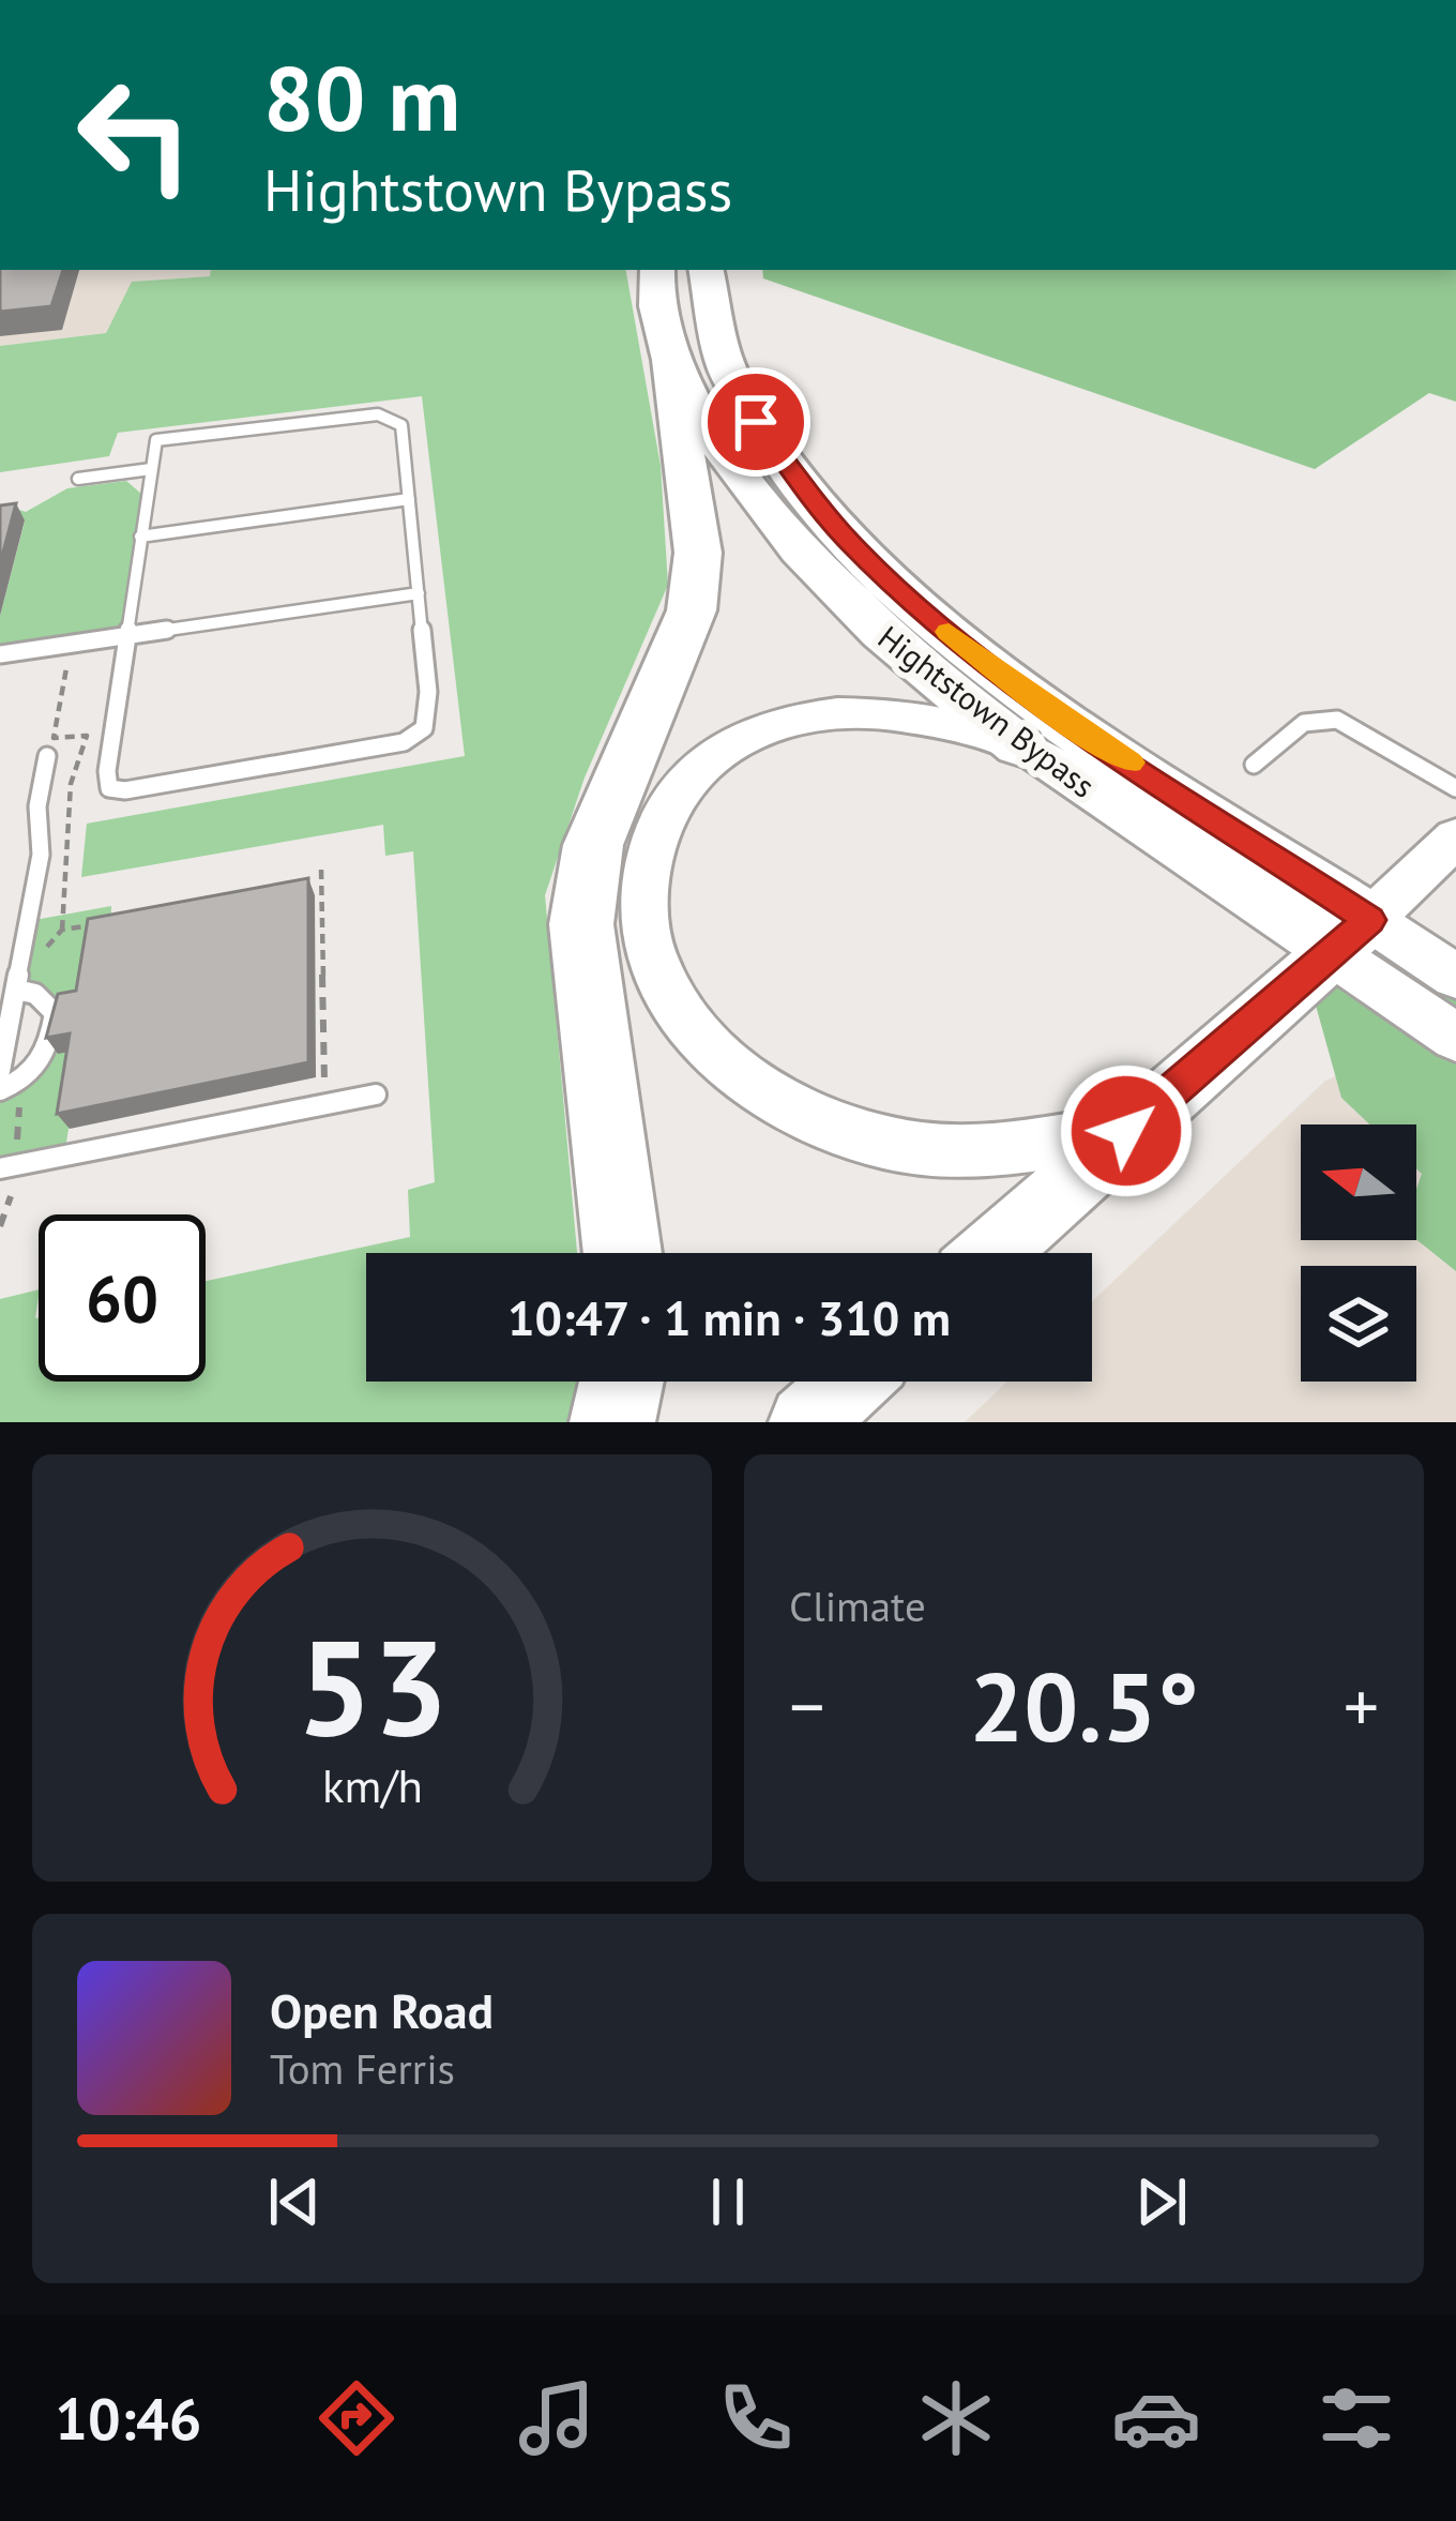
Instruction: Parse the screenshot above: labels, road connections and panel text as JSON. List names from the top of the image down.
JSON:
{
  "streets": {
    "highway": ["Hightstown Bypass"]
  },
  "north": "left",
  "page": {
    "turn": ["80 m", "Hightstown Bypass"],
    "limit": "60",
    "trip": "10:47 · 1 min · 310 m",
    "tile": "Climate",
    "heat": ["−", "20.5°", "+"],
    "song": ["Open Road", "Tom Ferris"],
    "tabs": "10:46",
    "gauge": ["53", "km/h"]
  }
}
